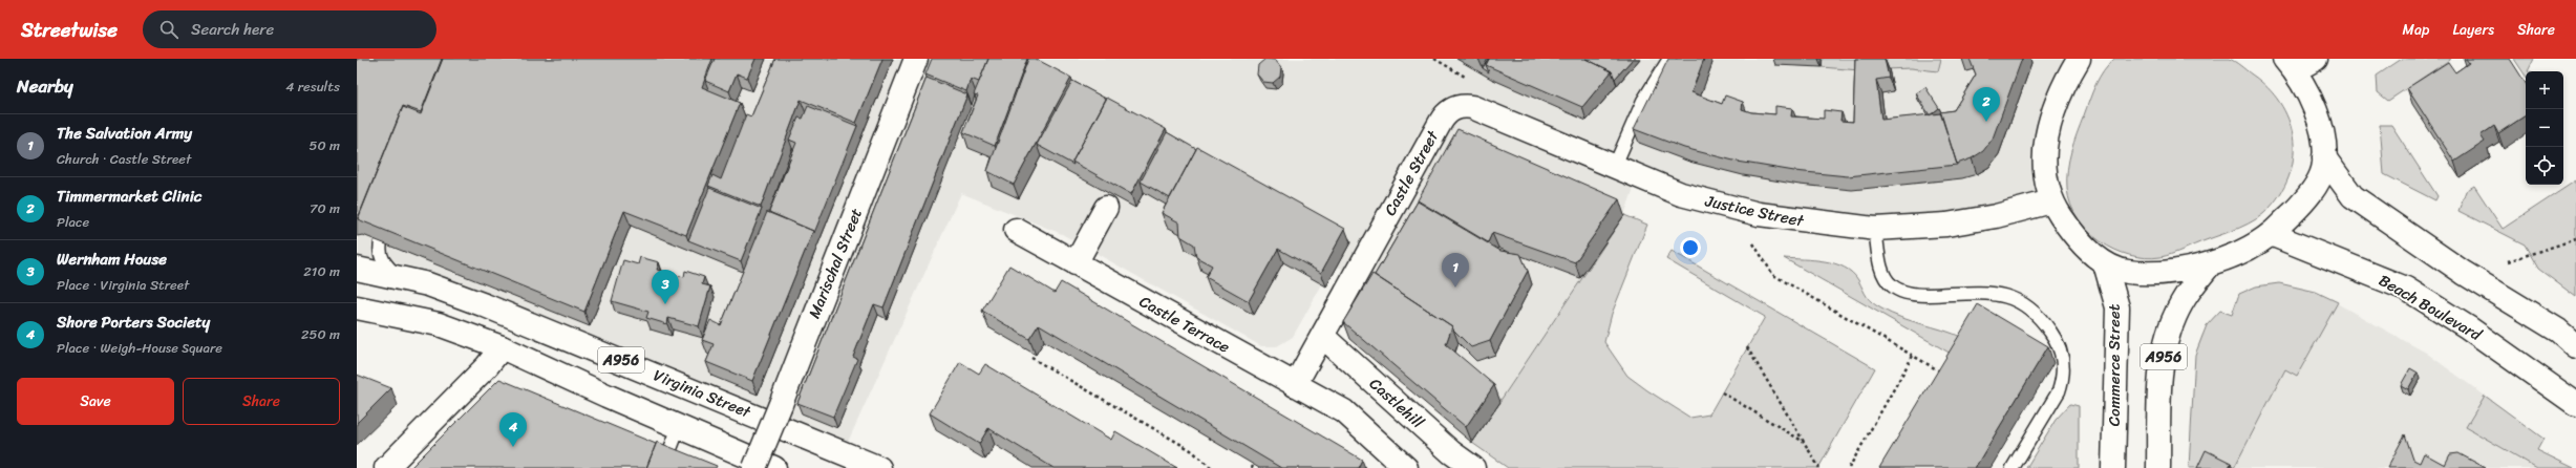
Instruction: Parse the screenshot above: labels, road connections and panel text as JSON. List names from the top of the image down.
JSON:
{
  "streets": {
    "street": [
      "Castle Street",
      "Justice Street",
      "Marischal Street",
      "Beach Boulevard",
      "Castle Terrace",
      "A956",
      "Commerce Street",
      "Virginia Street",
      "Castlehill"
    ]
  },
  "crossings": [
    ["Castle Street", "Justice Street"],
    ["Castle Street", "Castlehill"],
    ["Justice Street", "A956"],
    ["Beach Boulevard", "A956"],
    ["A956", "Commerce Street"]
  ],
  "page": {
    "header": "Streetwise",
    "search": "Search here",
    "nav": ["Map", "Layers", "Share"],
    "heading": ["Nearby", "4 results"],
    "map_buttons": ["+", "−"],
    "pins": [
      "2",
      "1",
      "3",
      "4"
    ],
    "list": [
      {
        "mark": "1",
        "name": "The Salvation Army",
        "note": "Church · Castle Street",
        "value": "50 m"
      },
      {
        "mark": "2",
        "name": "Timmermarket Clinic",
        "note": "Place",
        "value": "70 m"
      },
      {
        "mark": "3",
        "name": "Wernham House",
        "note": "Place · Virginia Street",
        "value": "210 m"
      },
      {
        "mark": "4",
        "name": "Shore Porters Society",
        "note": "Place · Weigh-House Square",
        "value": "250 m"
      }
    ],
    "buttons": ["Save", "Share"]
  }
}
